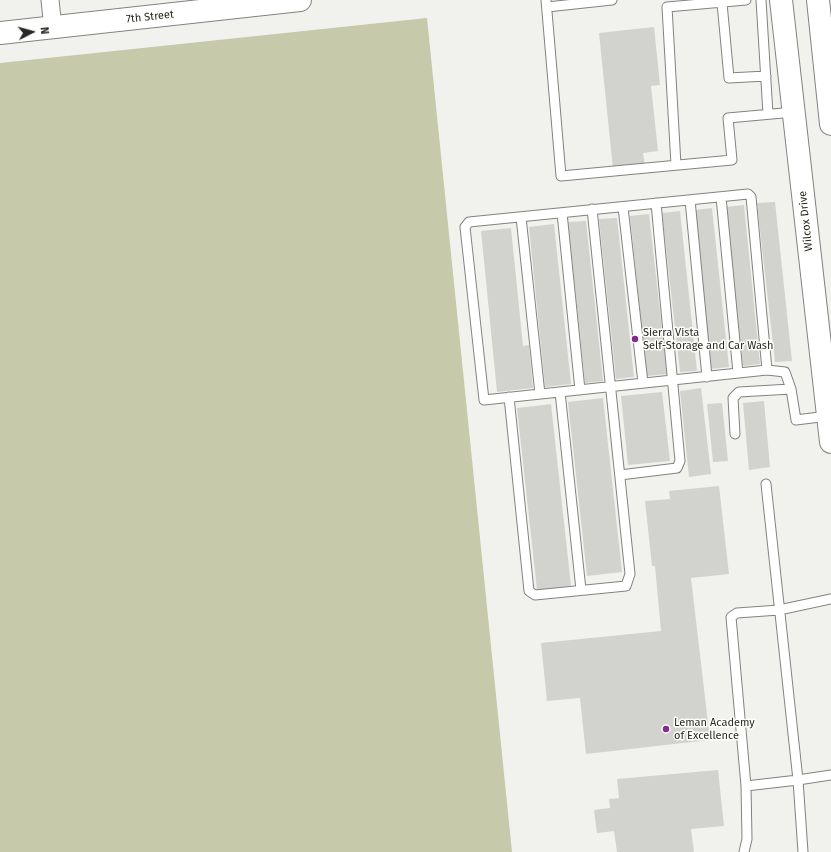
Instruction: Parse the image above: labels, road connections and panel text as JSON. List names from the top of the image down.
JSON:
{
  "streets": {
    "street": ["7th Street", "Wilcox Drive"]
  },
  "places": ["Sierra Vista Self-Storage and Car Wash", "Leman Academy of Excellence"],
  "north": "right"
}
